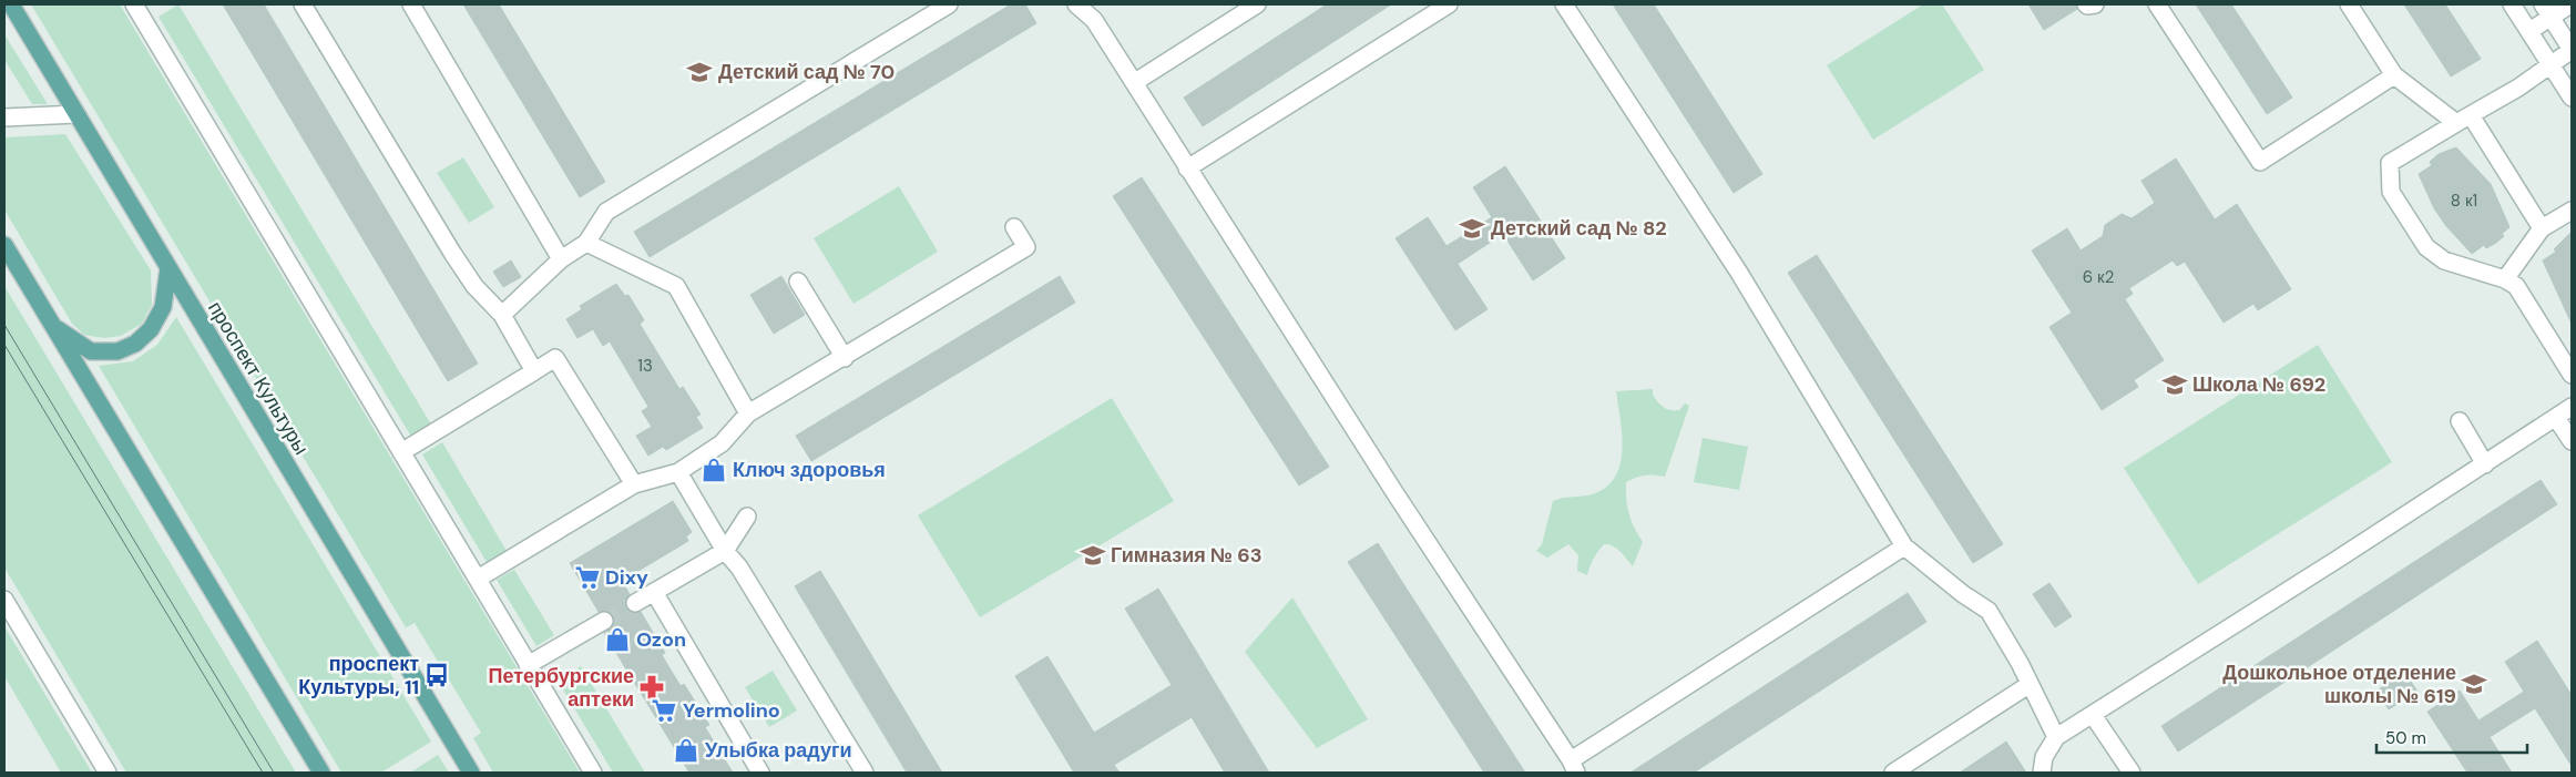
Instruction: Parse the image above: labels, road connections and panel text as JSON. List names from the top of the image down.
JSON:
{
  "streets": {
    "main road": ["проспект Культуры"]
  },
  "places": {
    "school or university": [
      "Детский сад № 70",
      "Детский сад № 82",
      "Школа № 692",
      "Гимназия № 63",
      "Дошкольное отделение школы № 619"
    ],
    "shop": ["Ключ здоровья", "Ozon", "Улыбка радуги"],
    "supermarket": ["Dixy", "Yermolino"],
    "bus stop": ["проспект Культуры, 11"],
    "pharmacy": ["Петербургские аптеки"]
  },
  "house_numbers": ["8 к1", "6 к2", "13"],
  "scale_bar": "50 m"
}
